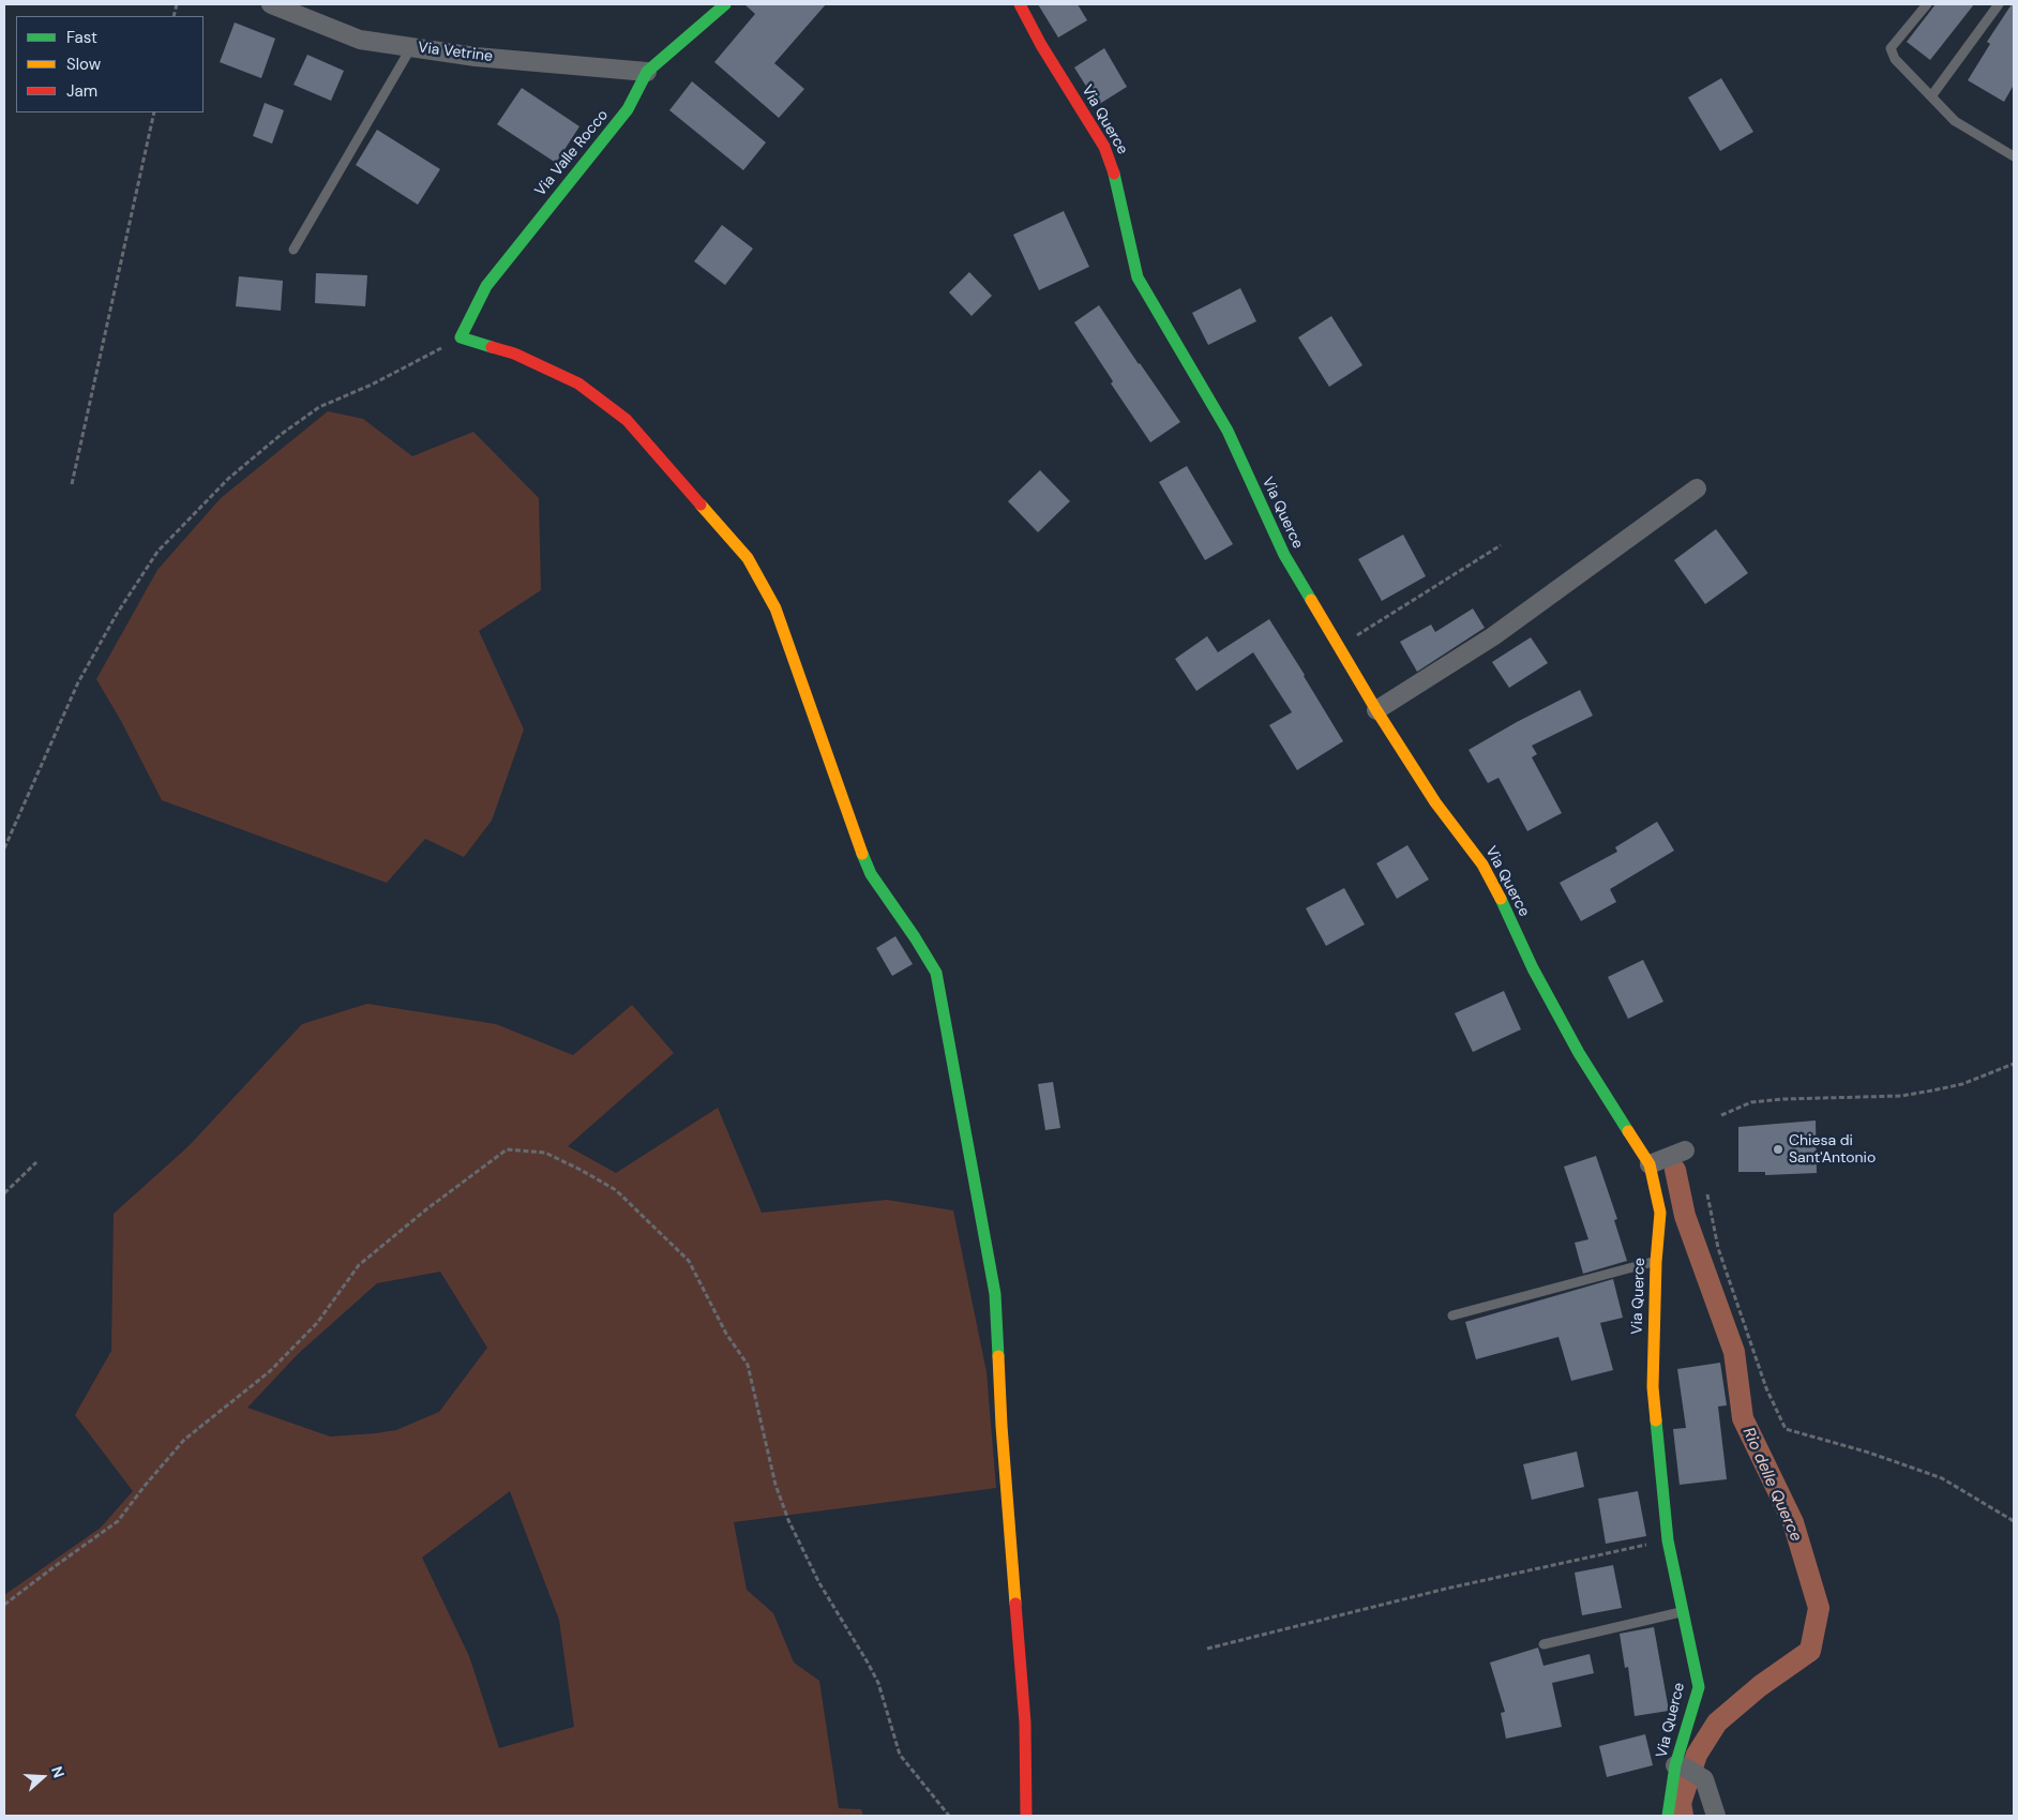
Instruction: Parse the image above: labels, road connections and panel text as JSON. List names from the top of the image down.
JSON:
{
  "streets": {
    "street": ["Via Vetrine", "Via Querce", "Via Valle Rocco"]
  },
  "crossings": [
    ["Via Vetrine", "Via Valle Rocco"]
  ],
  "water": ["Rio delle Querce"],
  "places": ["Chiesa di Sant'Antonio"],
  "legend": ["Fast", "Slow", "Jam"],
  "north": "right"
}
